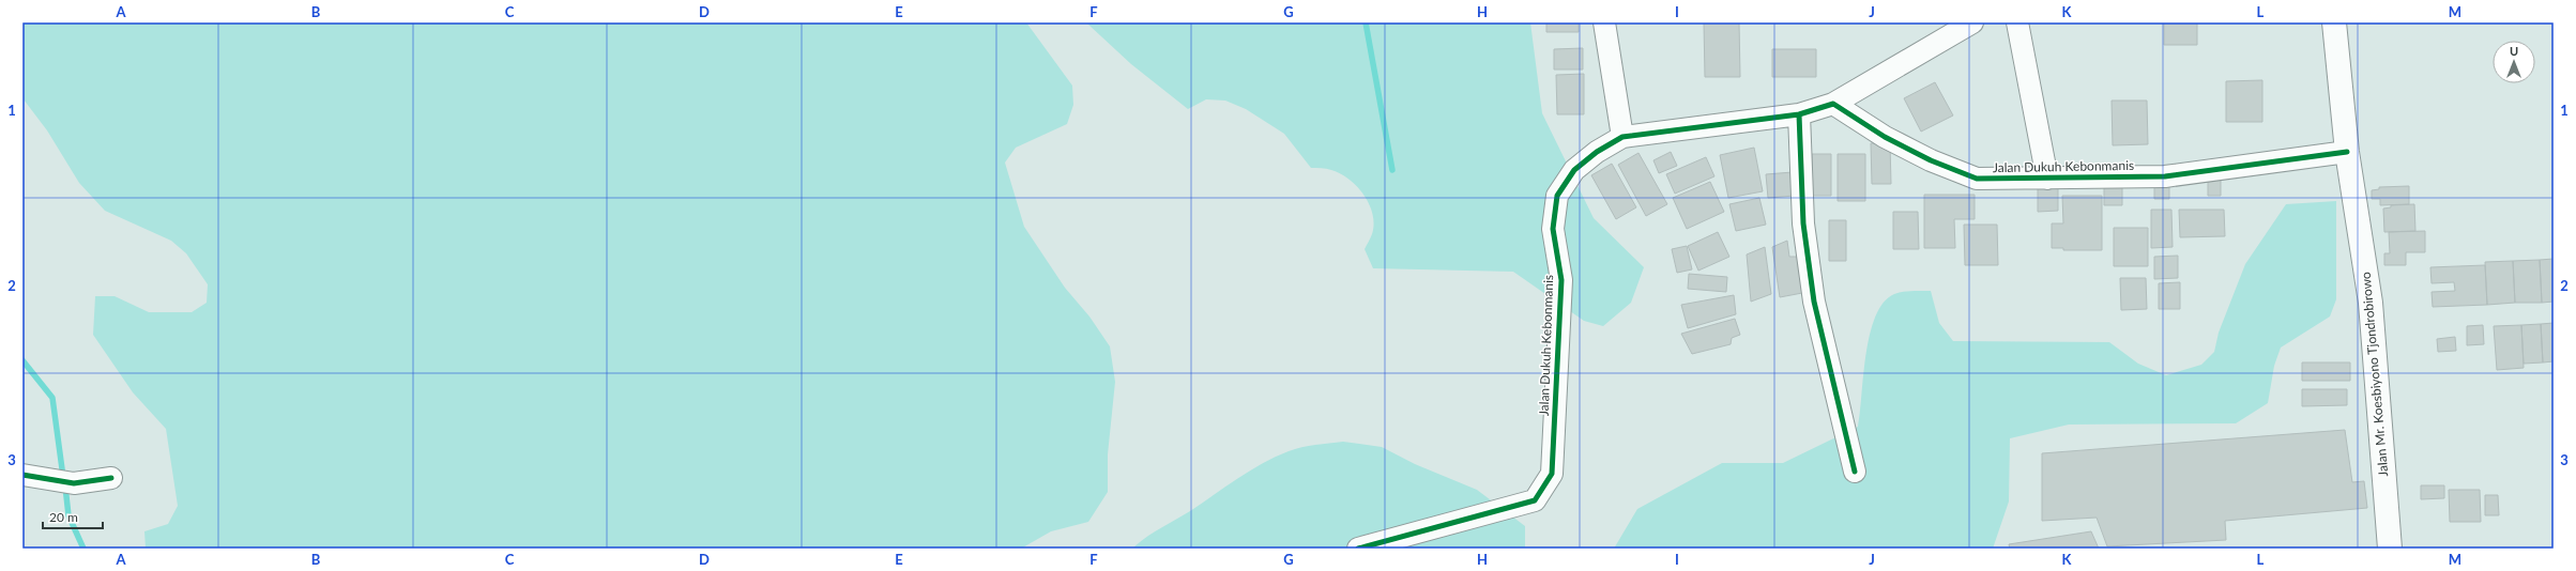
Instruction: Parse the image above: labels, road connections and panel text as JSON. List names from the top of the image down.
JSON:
{
  "streets": {
    "main road": ["Jalan Mr. Koesbiyono Tjondrobirowo"],
    "street": ["Jalan Dukuh Kebonmanis"]
  },
  "crossings": [
    ["Jalan Dukuh Kebonmanis", "Jalan Mr. Koesbiyono Tjondrobirowo"]
  ],
  "scale_bar": "20 m",
  "north": "top",
  "grid": {
    "columns": [
      "A",
      "B",
      "C",
      "D",
      "E",
      "F",
      "G",
      "H",
      "I",
      "J",
      "K",
      "L",
      "M"
    ],
    "rows": ["1", "2", "3"]
  }
}
